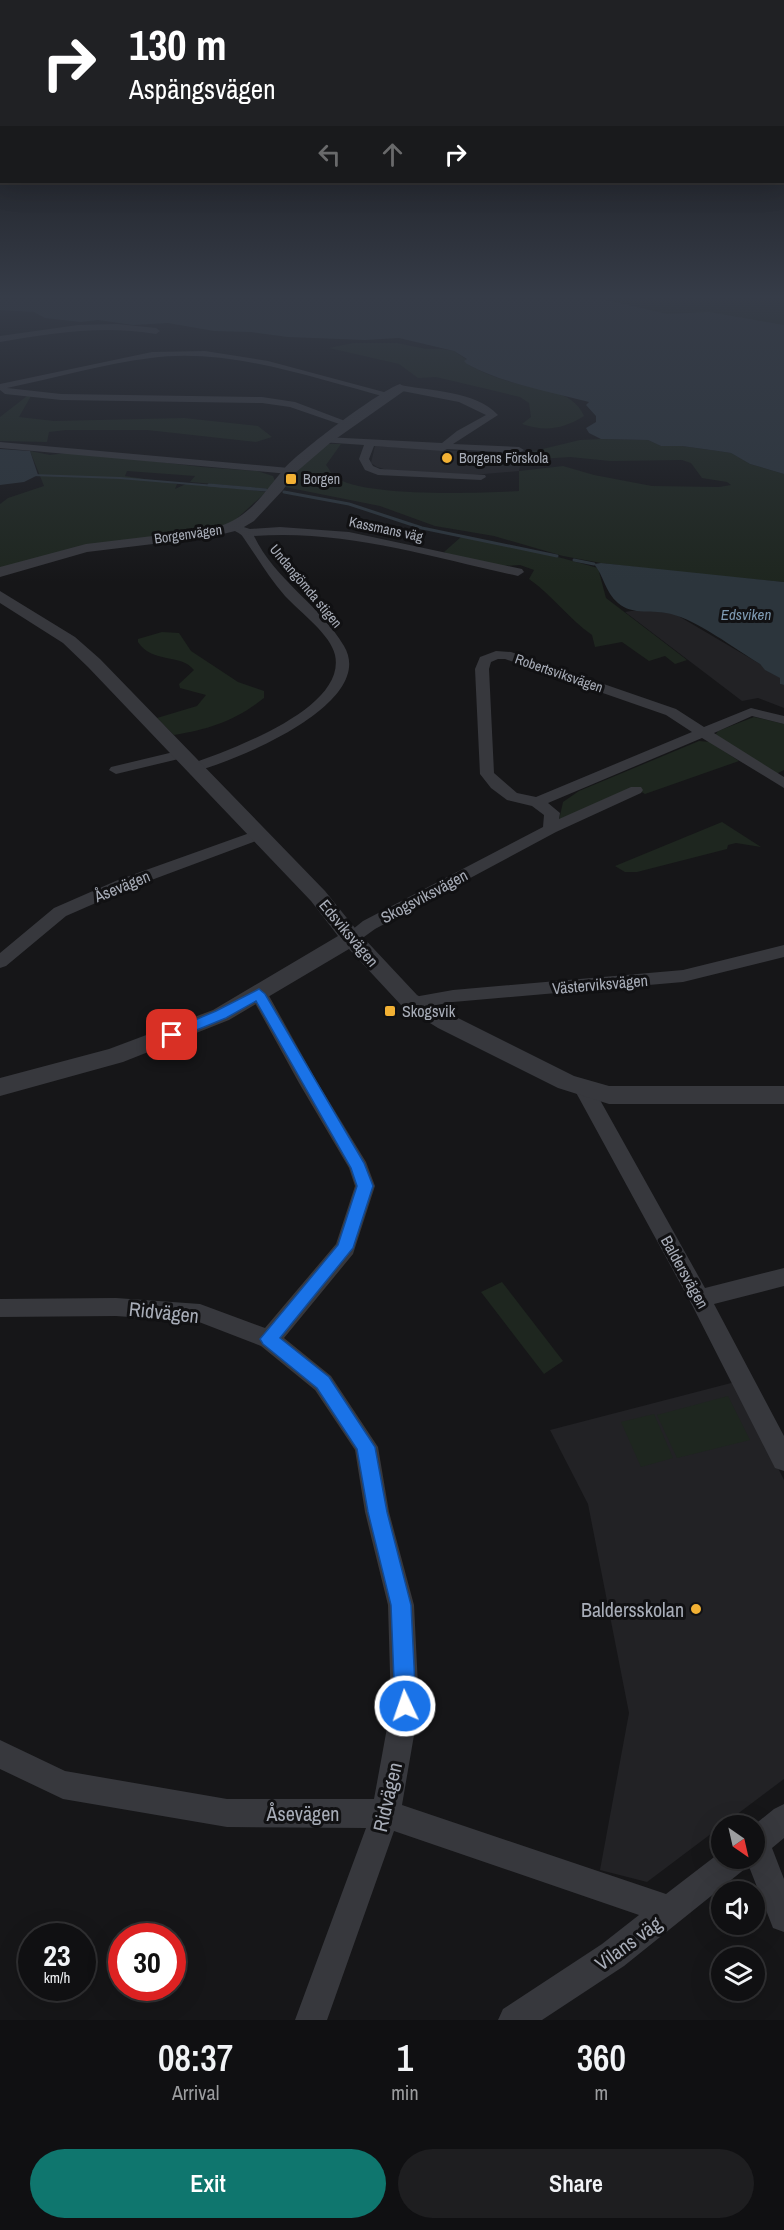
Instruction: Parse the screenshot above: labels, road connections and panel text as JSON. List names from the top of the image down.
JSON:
{
  "streets": {
    "street": [
      "Kassmans väg",
      "Borgenvägen",
      "Undangömda stigen",
      "Robertsviksvägen",
      "Åsevägen",
      "Skogsviksvägen",
      "Edsviksvägen",
      "Västerviksvägen",
      "Baldersvägen",
      "Ridvägen",
      "Vilans väg"
    ]
  },
  "crossings": [
    ["Kassmans väg", "Borgenvägen"],
    ["Kassmans väg", "Undangömda stigen"],
    ["Borgenvägen", "Undangömda stigen"],
    ["Undangömda stigen", "Edsviksvägen"],
    ["Åsevägen", "Edsviksvägen"],
    ["Åsevägen", "Ridvägen"],
    ["Åsevägen", "Vilans väg"],
    ["Skogsviksvägen", "Edsviksvägen"],
    ["Edsviksvägen", "Västerviksvägen"],
    ["Edsviksvägen", "Baldersvägen"]
  ],
  "water": ["Edsviken"],
  "places": {
    "other": ["Borgens Förskola", "Baldersskolan"],
    "transit": ["Borgen", "Skogsvik"]
  },
  "north": "bottom right",
  "page": {
    "turn": ["130 m", "Aspängsvägen"],
    "speed": "23 km/h",
    "limit": "30",
    "eta": [
      "08:37",
      "Arrival",
      "1",
      "min",
      "360",
      "m"
    ],
    "buttons": ["Exit", "Share"]
  }
}
